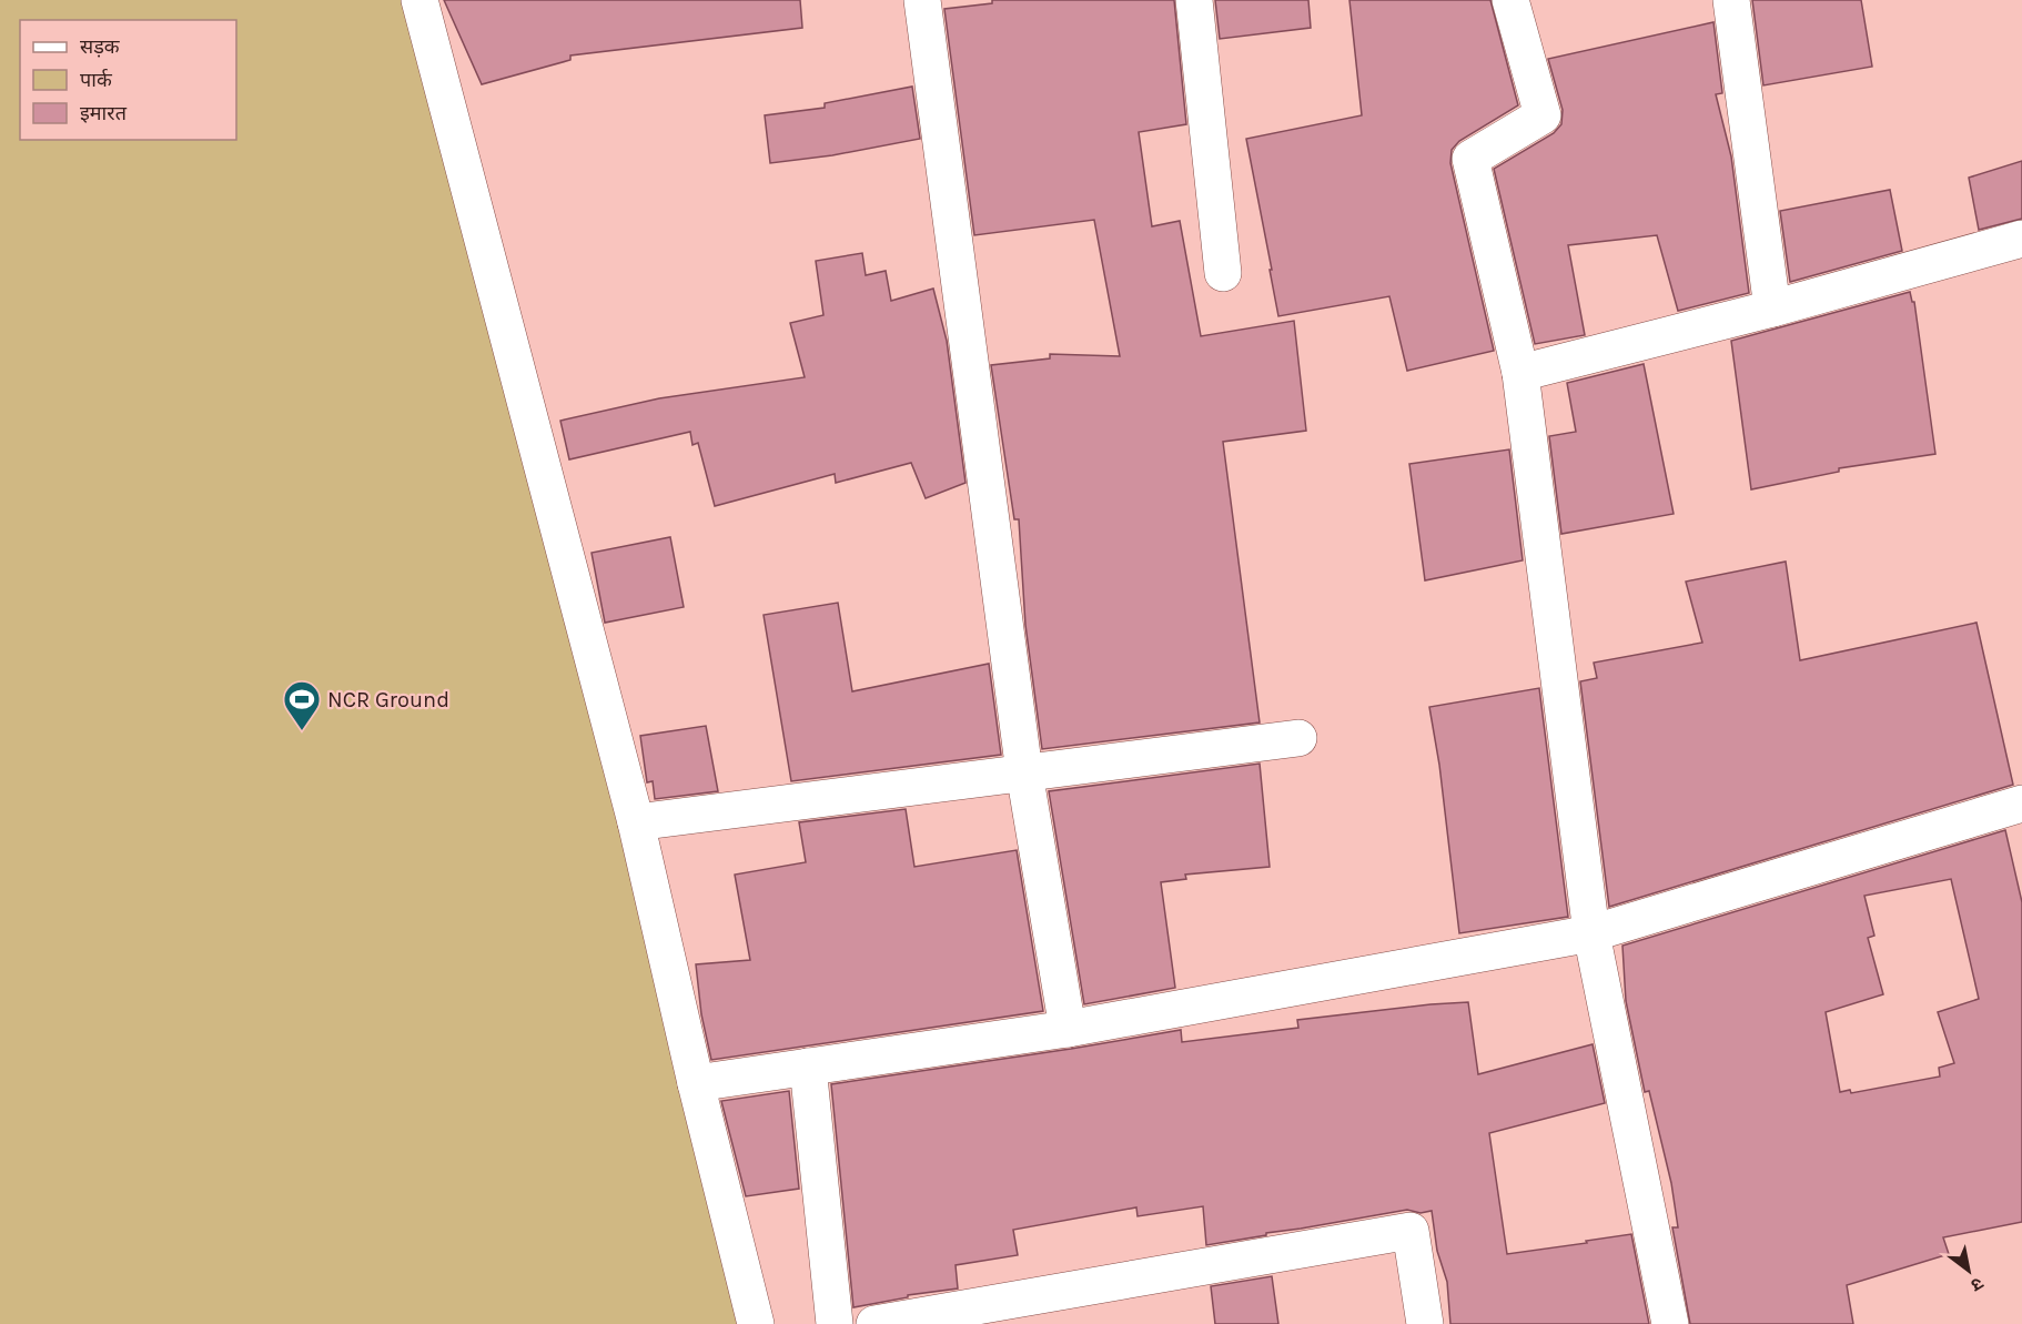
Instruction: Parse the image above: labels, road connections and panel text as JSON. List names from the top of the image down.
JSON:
{
  "places": {
    "sports": ["NCR Ground"]
  },
  "legend": ["सड़क", "पार्क", "इमारत"],
  "north": "bottom right"
}
